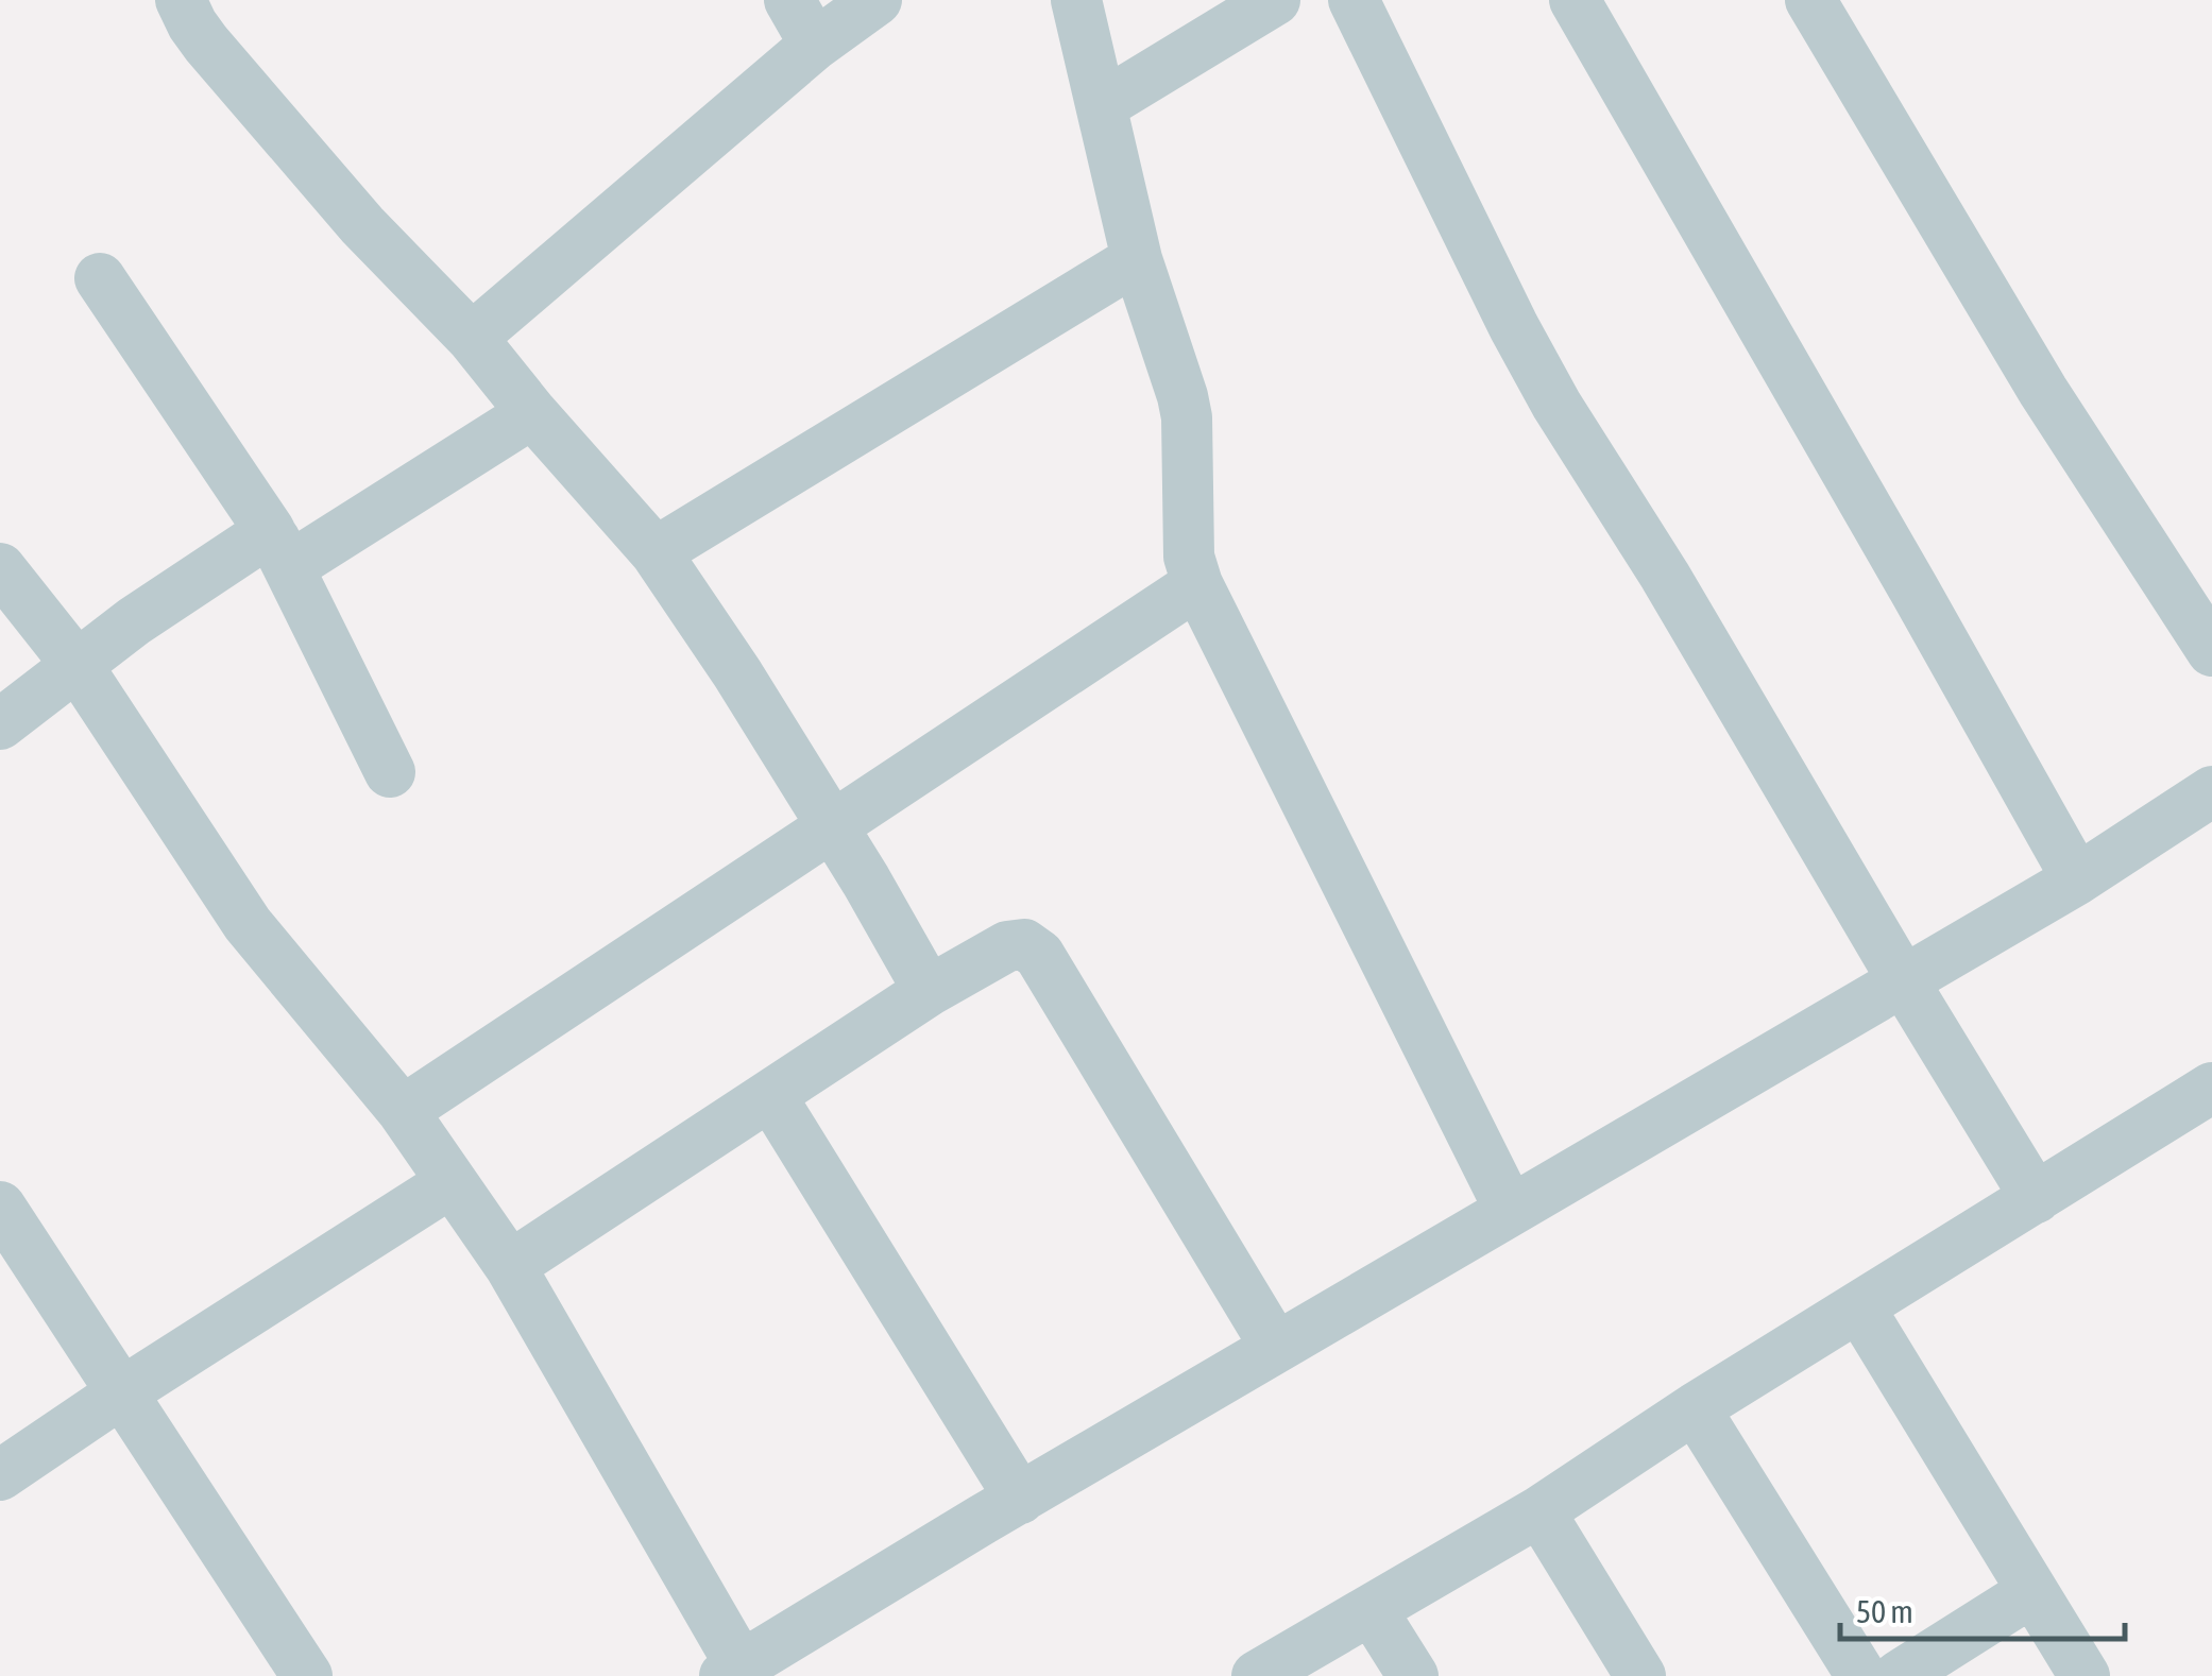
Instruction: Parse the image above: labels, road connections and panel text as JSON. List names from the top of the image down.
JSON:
{
  "scale_bar": "50 m"
}
